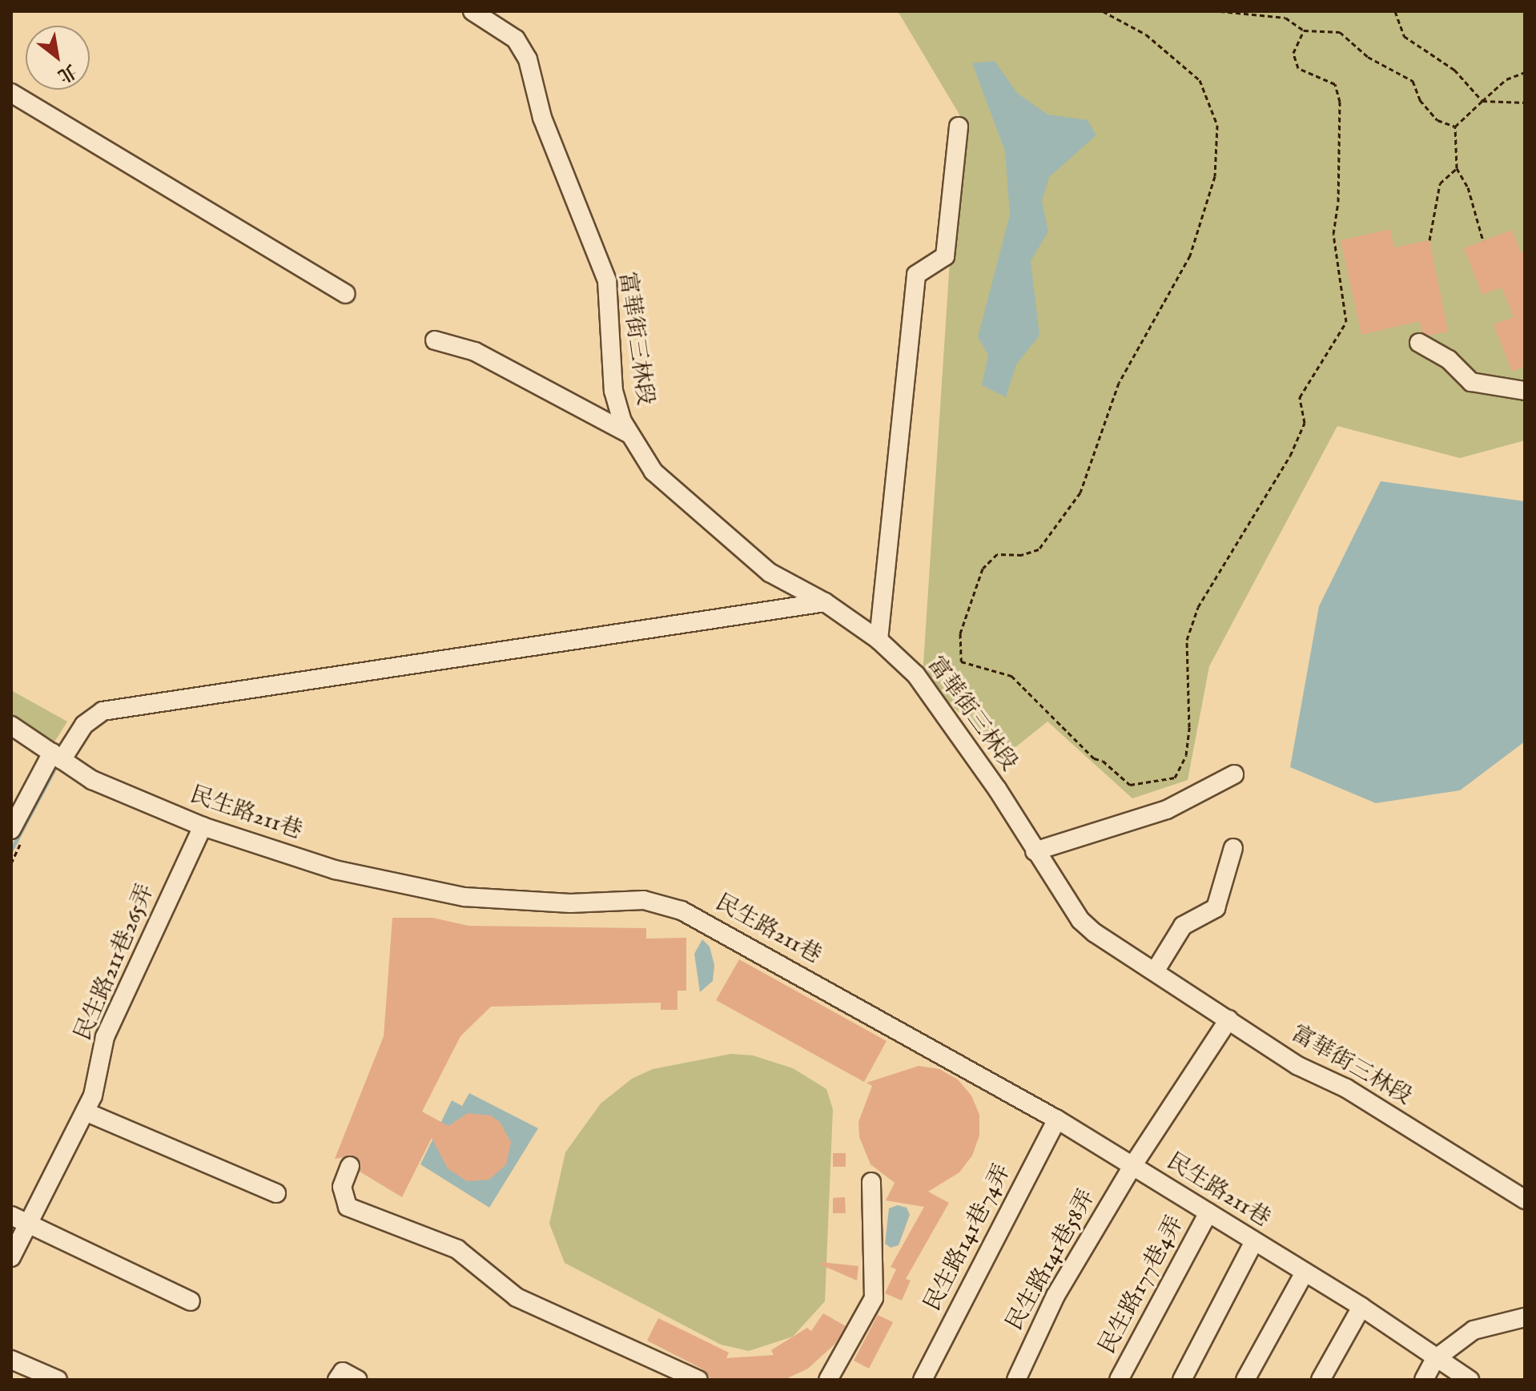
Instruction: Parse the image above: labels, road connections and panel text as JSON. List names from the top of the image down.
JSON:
{
  "streets": {
    "street": [
      "富華街三林段",
      "民生路211巷",
      "民生路211巷265弄",
      "民生路141巷74弄",
      "民生路141巷58弄",
      "民生路177巷4弄"
    ]
  },
  "crossings": [
    ["富華街三林段", "民生路141巷58弄"],
    ["民生路211巷", "民生路211巷265弄"],
    ["民生路211巷", "民生路141巷74弄"],
    ["民生路211巷", "民生路141巷58弄"],
    ["民生路211巷", "民生路177巷4弄"]
  ],
  "north": "bottom right"
}
